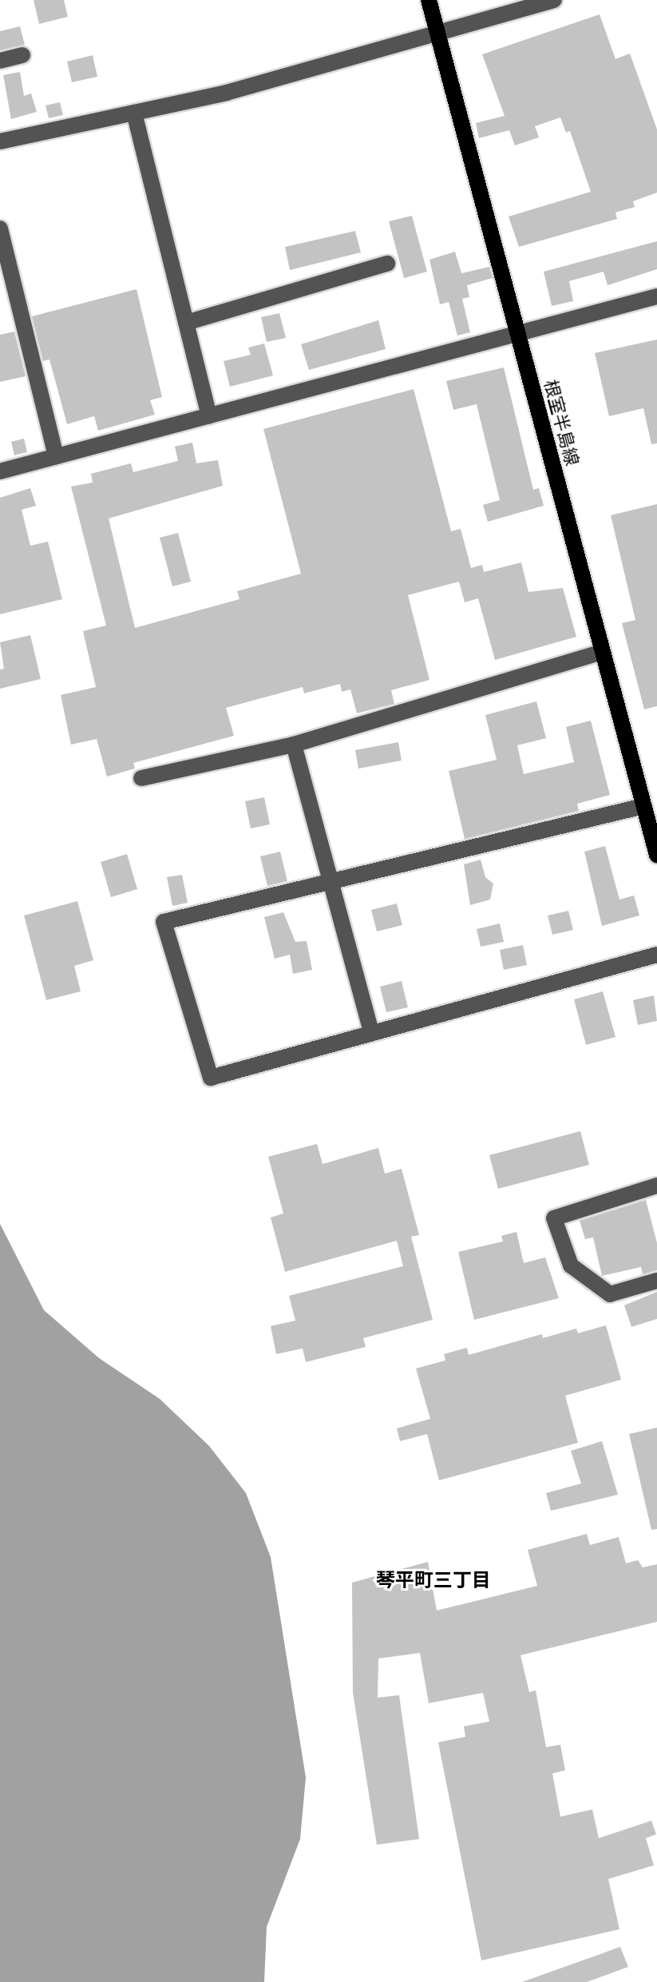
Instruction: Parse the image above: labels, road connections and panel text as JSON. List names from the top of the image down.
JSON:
{
  "streets": {
    "main road": ["根室半島線"]
  },
  "districts": ["琴平町三丁目"]
}
